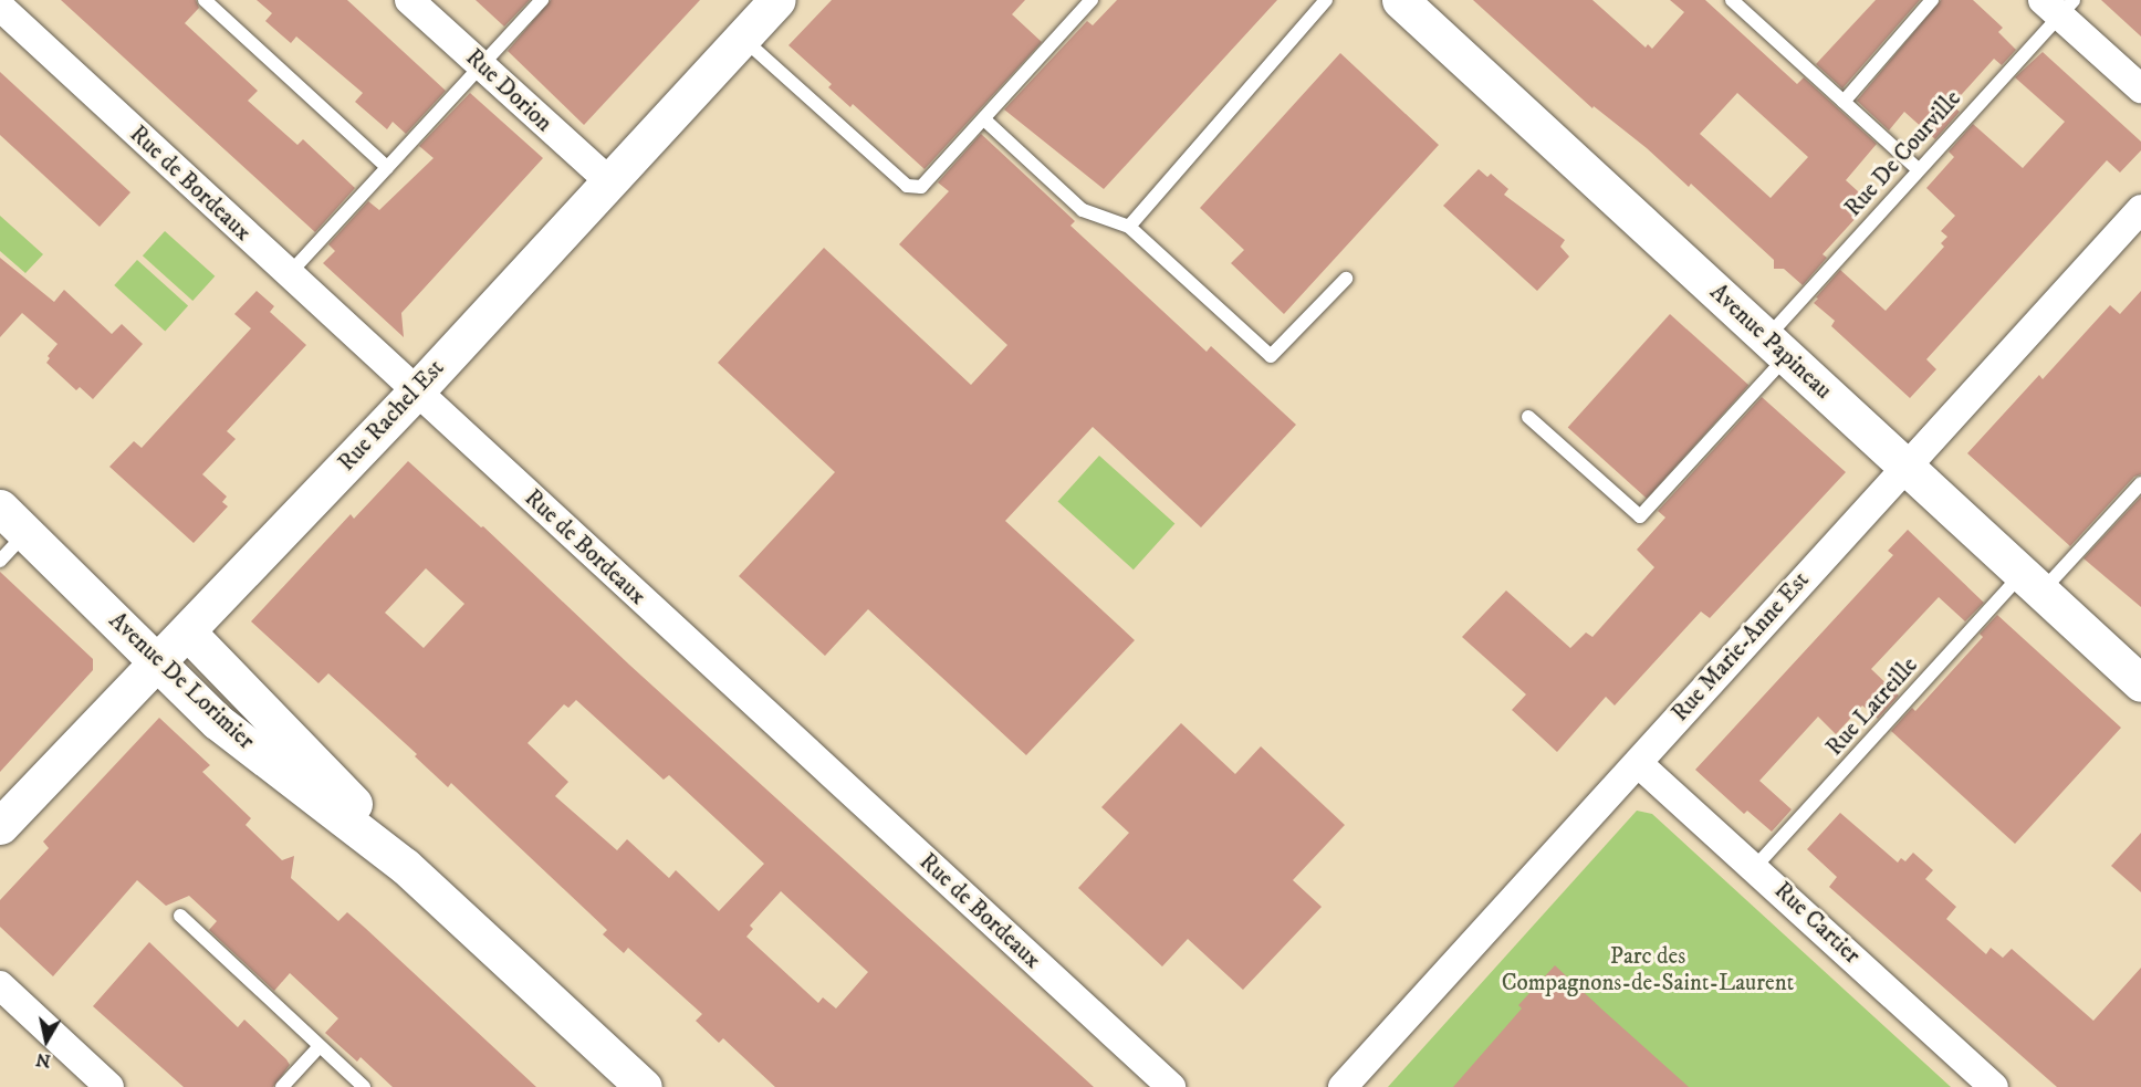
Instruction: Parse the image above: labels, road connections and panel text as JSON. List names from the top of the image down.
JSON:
{
  "streets": {
    "main road": ["Avenue Papineau", "Rue Rachel Est", "Avenue De Lorimier"],
    "street": [
      "Rue Dorion",
      "Rue de Bordeaux",
      "Rue Marie-Anne Est",
      "Rue Cartier"
    ],
    "lane": ["Rue De Courville", "Rue Latreille"]
  },
  "crossings": [
    ["Rue Dorion", "Rue Rachel Est"],
    ["Rue De Courville", "Avenue Papineau"],
    ["Rue de Bordeaux", "Rue Rachel Est"],
    ["Avenue Papineau", "Rue Marie-Anne Est"],
    ["Avenue Papineau", "Rue Latreille"],
    ["Rue Rachel Est", "Avenue De Lorimier"],
    ["Rue Marie-Anne Est", "Rue Cartier"],
    ["Rue Latreille", "Rue Cartier"]
  ],
  "parks": ["Parc des Compagnons-de-Saint-Laurent"],
  "north": "bottom"
}
